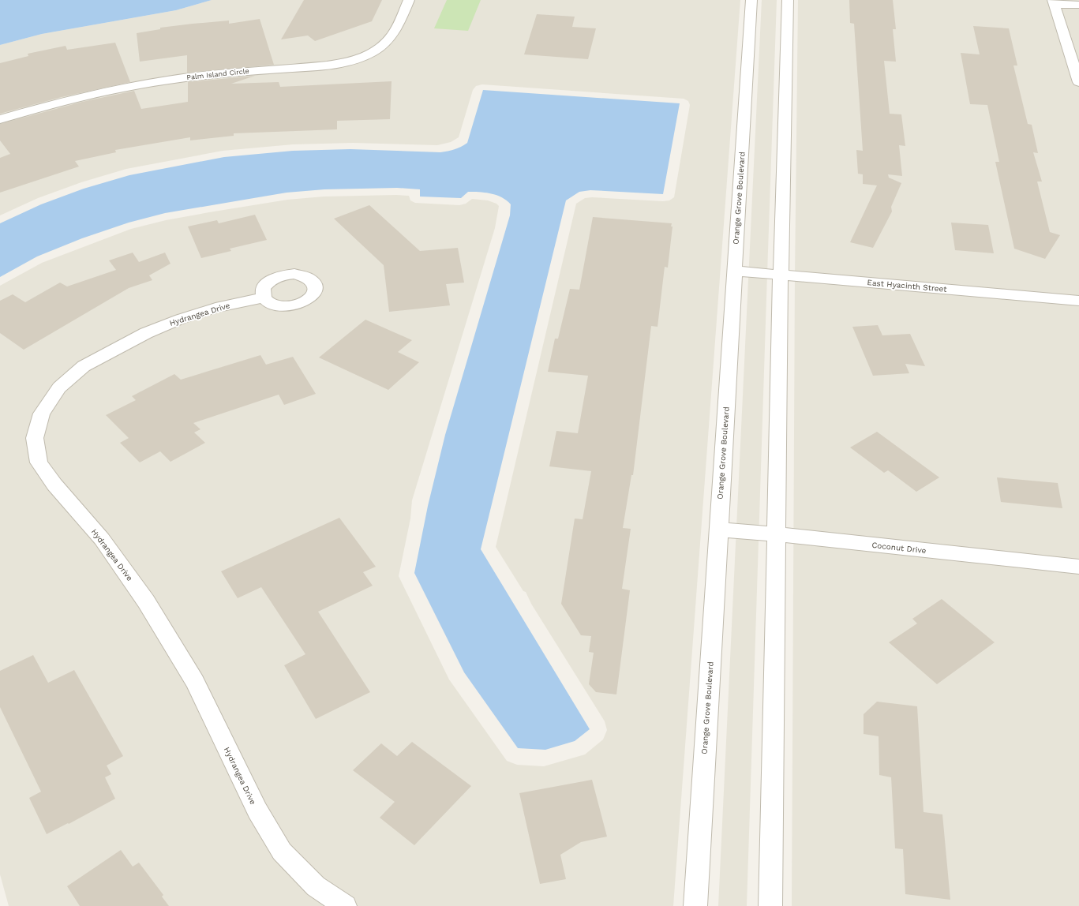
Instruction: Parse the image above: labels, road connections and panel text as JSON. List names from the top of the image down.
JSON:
{
  "streets": {
    "street": [
      "Palm Island Circle",
      "Orange Grove Boulevard",
      "East Hyacinth Street",
      "Hydrangea Drive",
      "Coconut Drive"
    ]
  },
  "crossings": [
    ["Orange Grove Boulevard", "East Hyacinth Street"],
    ["Orange Grove Boulevard", "Coconut Drive"]
  ]
}
